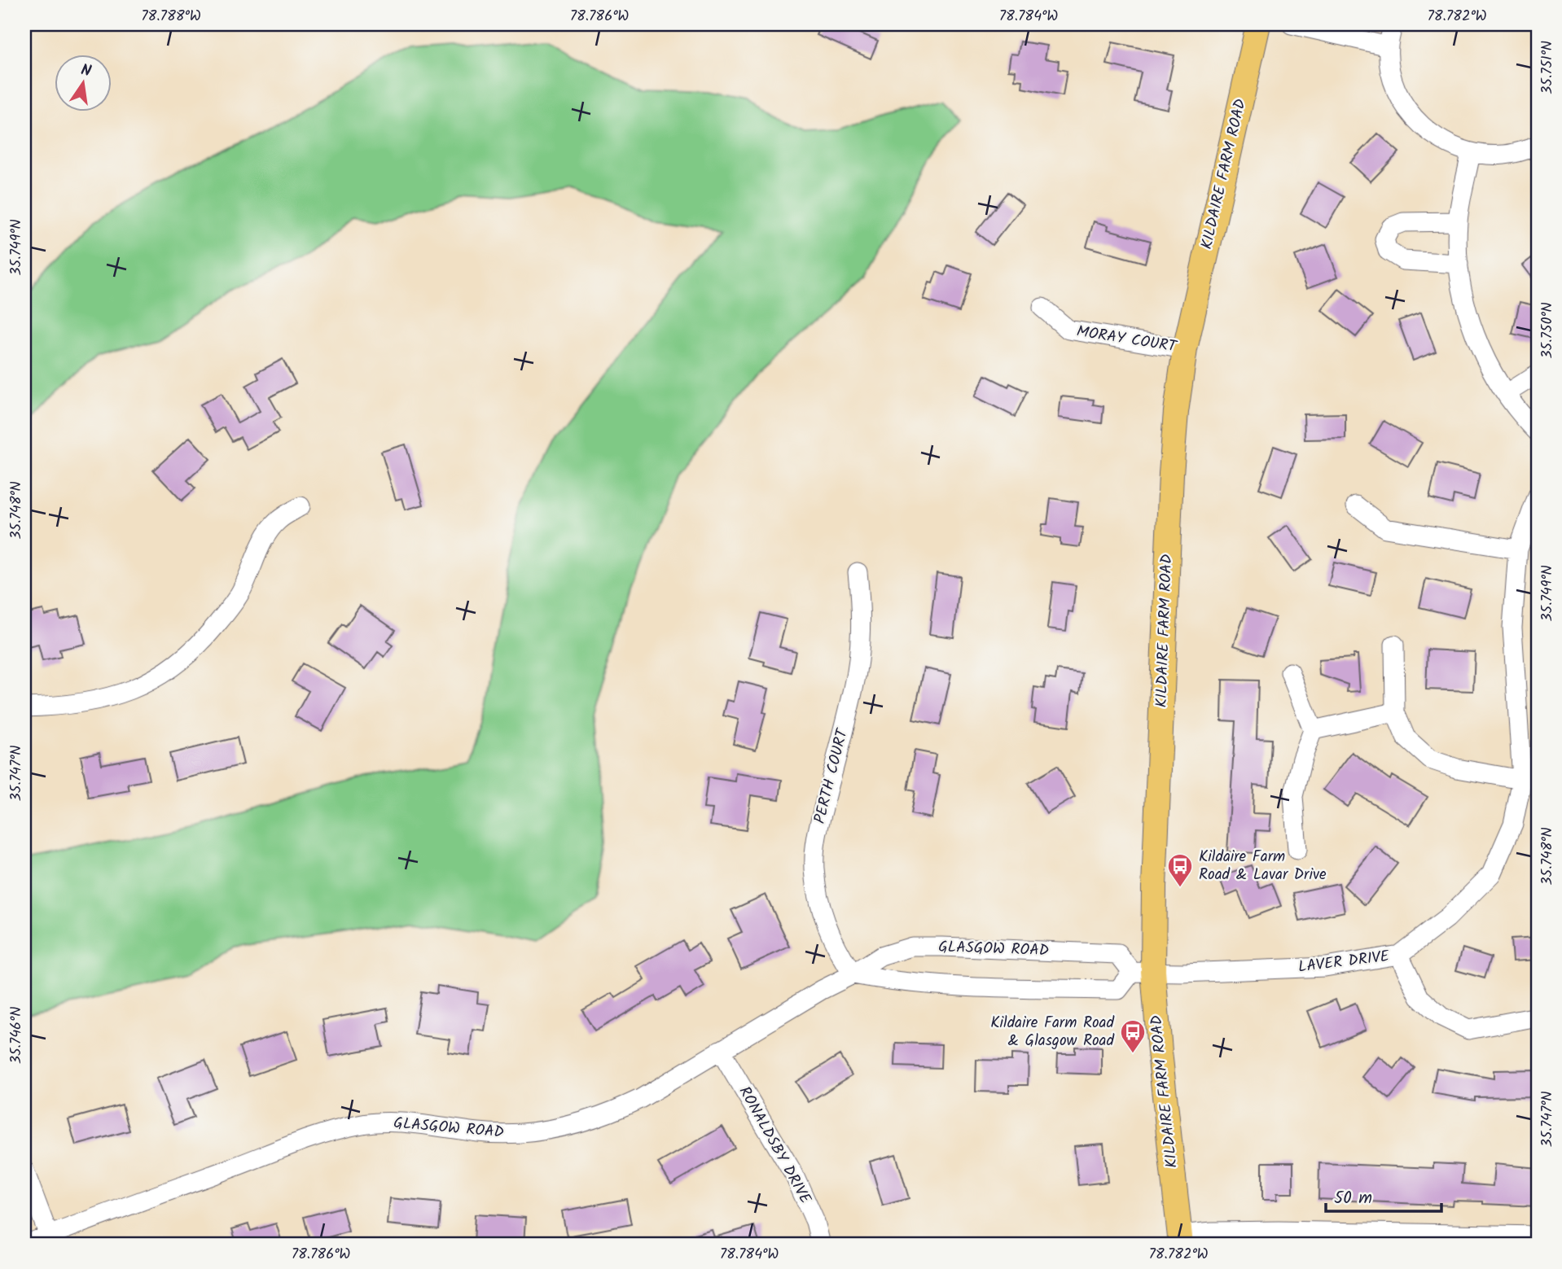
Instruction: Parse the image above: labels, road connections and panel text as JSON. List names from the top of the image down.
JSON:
{
  "streets": {
    "main road": ["KILDAIRE FARM ROAD"],
    "street": [
      "MORAY COURT",
      "PERTH COURT",
      "GLASGOW ROAD",
      "LAVER DRIVE",
      "RONALDSBY DRIVE"
    ]
  },
  "crossings": [
    ["KILDAIRE FARM ROAD", "MORAY COURT"],
    ["KILDAIRE FARM ROAD", "GLASGOW ROAD"],
    ["KILDAIRE FARM ROAD", "LAVER DRIVE"],
    ["PERTH COURT", "GLASGOW ROAD"],
    ["GLASGOW ROAD", "LAVER DRIVE"],
    ["GLASGOW ROAD", "RONALDSBY DRIVE"]
  ],
  "places": {
    "bus stop": ["Kildaire Farm Road & Lavar Drive", "Kildaire Farm Road & Glasgow Road"]
  },
  "scale_bar": "50 m",
  "north": "top",
  "coordinates": [
    "78.788°W",
    "78.786°W",
    "78.784°W",
    "78.782°W",
    "35.751°N",
    "35.749°N",
    "35.750°N",
    "35.748°N",
    "35.747°N",
    "35.746°N"
  ]
}
